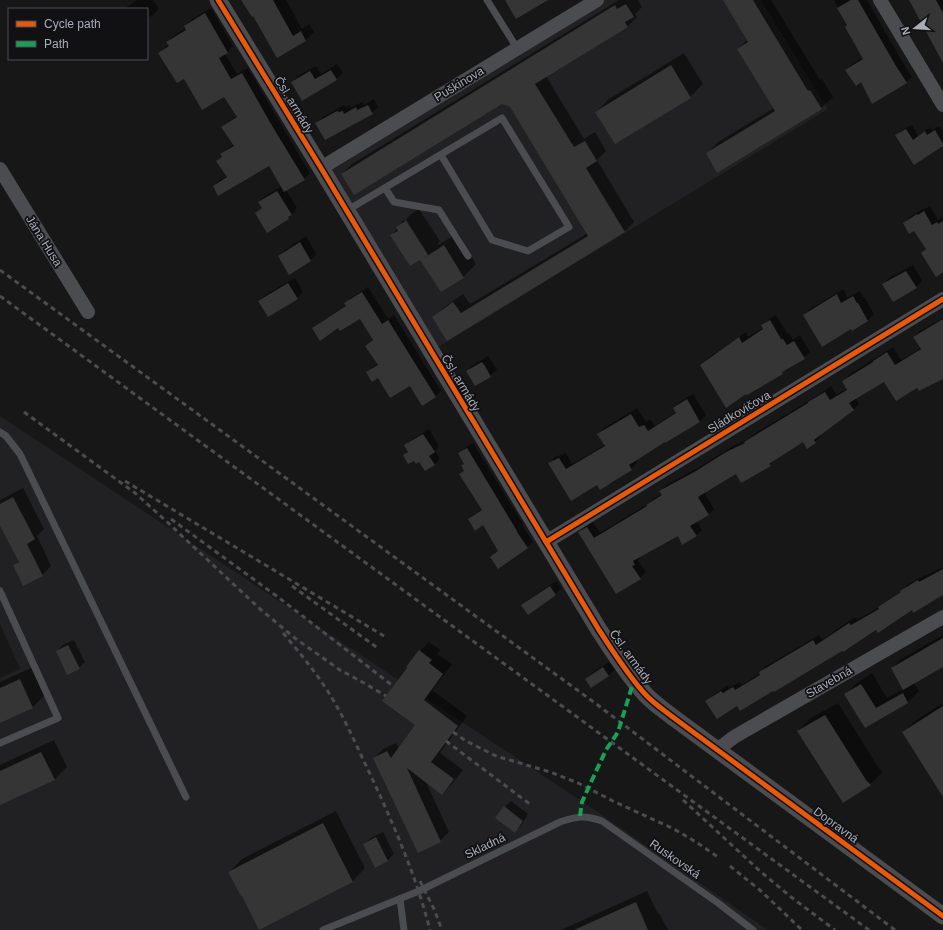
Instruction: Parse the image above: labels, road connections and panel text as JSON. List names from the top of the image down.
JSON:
{
  "streets": {
    "street": [
      "Puškinova",
      "Čsl. armády",
      "Jána Husa",
      "Sládkovičova",
      "Stavebná",
      "Dopravná"
    ],
    "lane": ["Skladná", "Ruskovská"]
  },
  "crossings": [
    ["Puškinova", "Čsl. armády"],
    ["Čsl. armády", "Sládkovičova"],
    ["Čsl. armády", "Stavebná"],
    ["Čsl. armády", "Dopravná"],
    ["Stavebná", "Dopravná"],
    ["Skladná", "Ruskovská"]
  ],
  "legend": ["Cycle path", "Path"],
  "north": "left"
}
